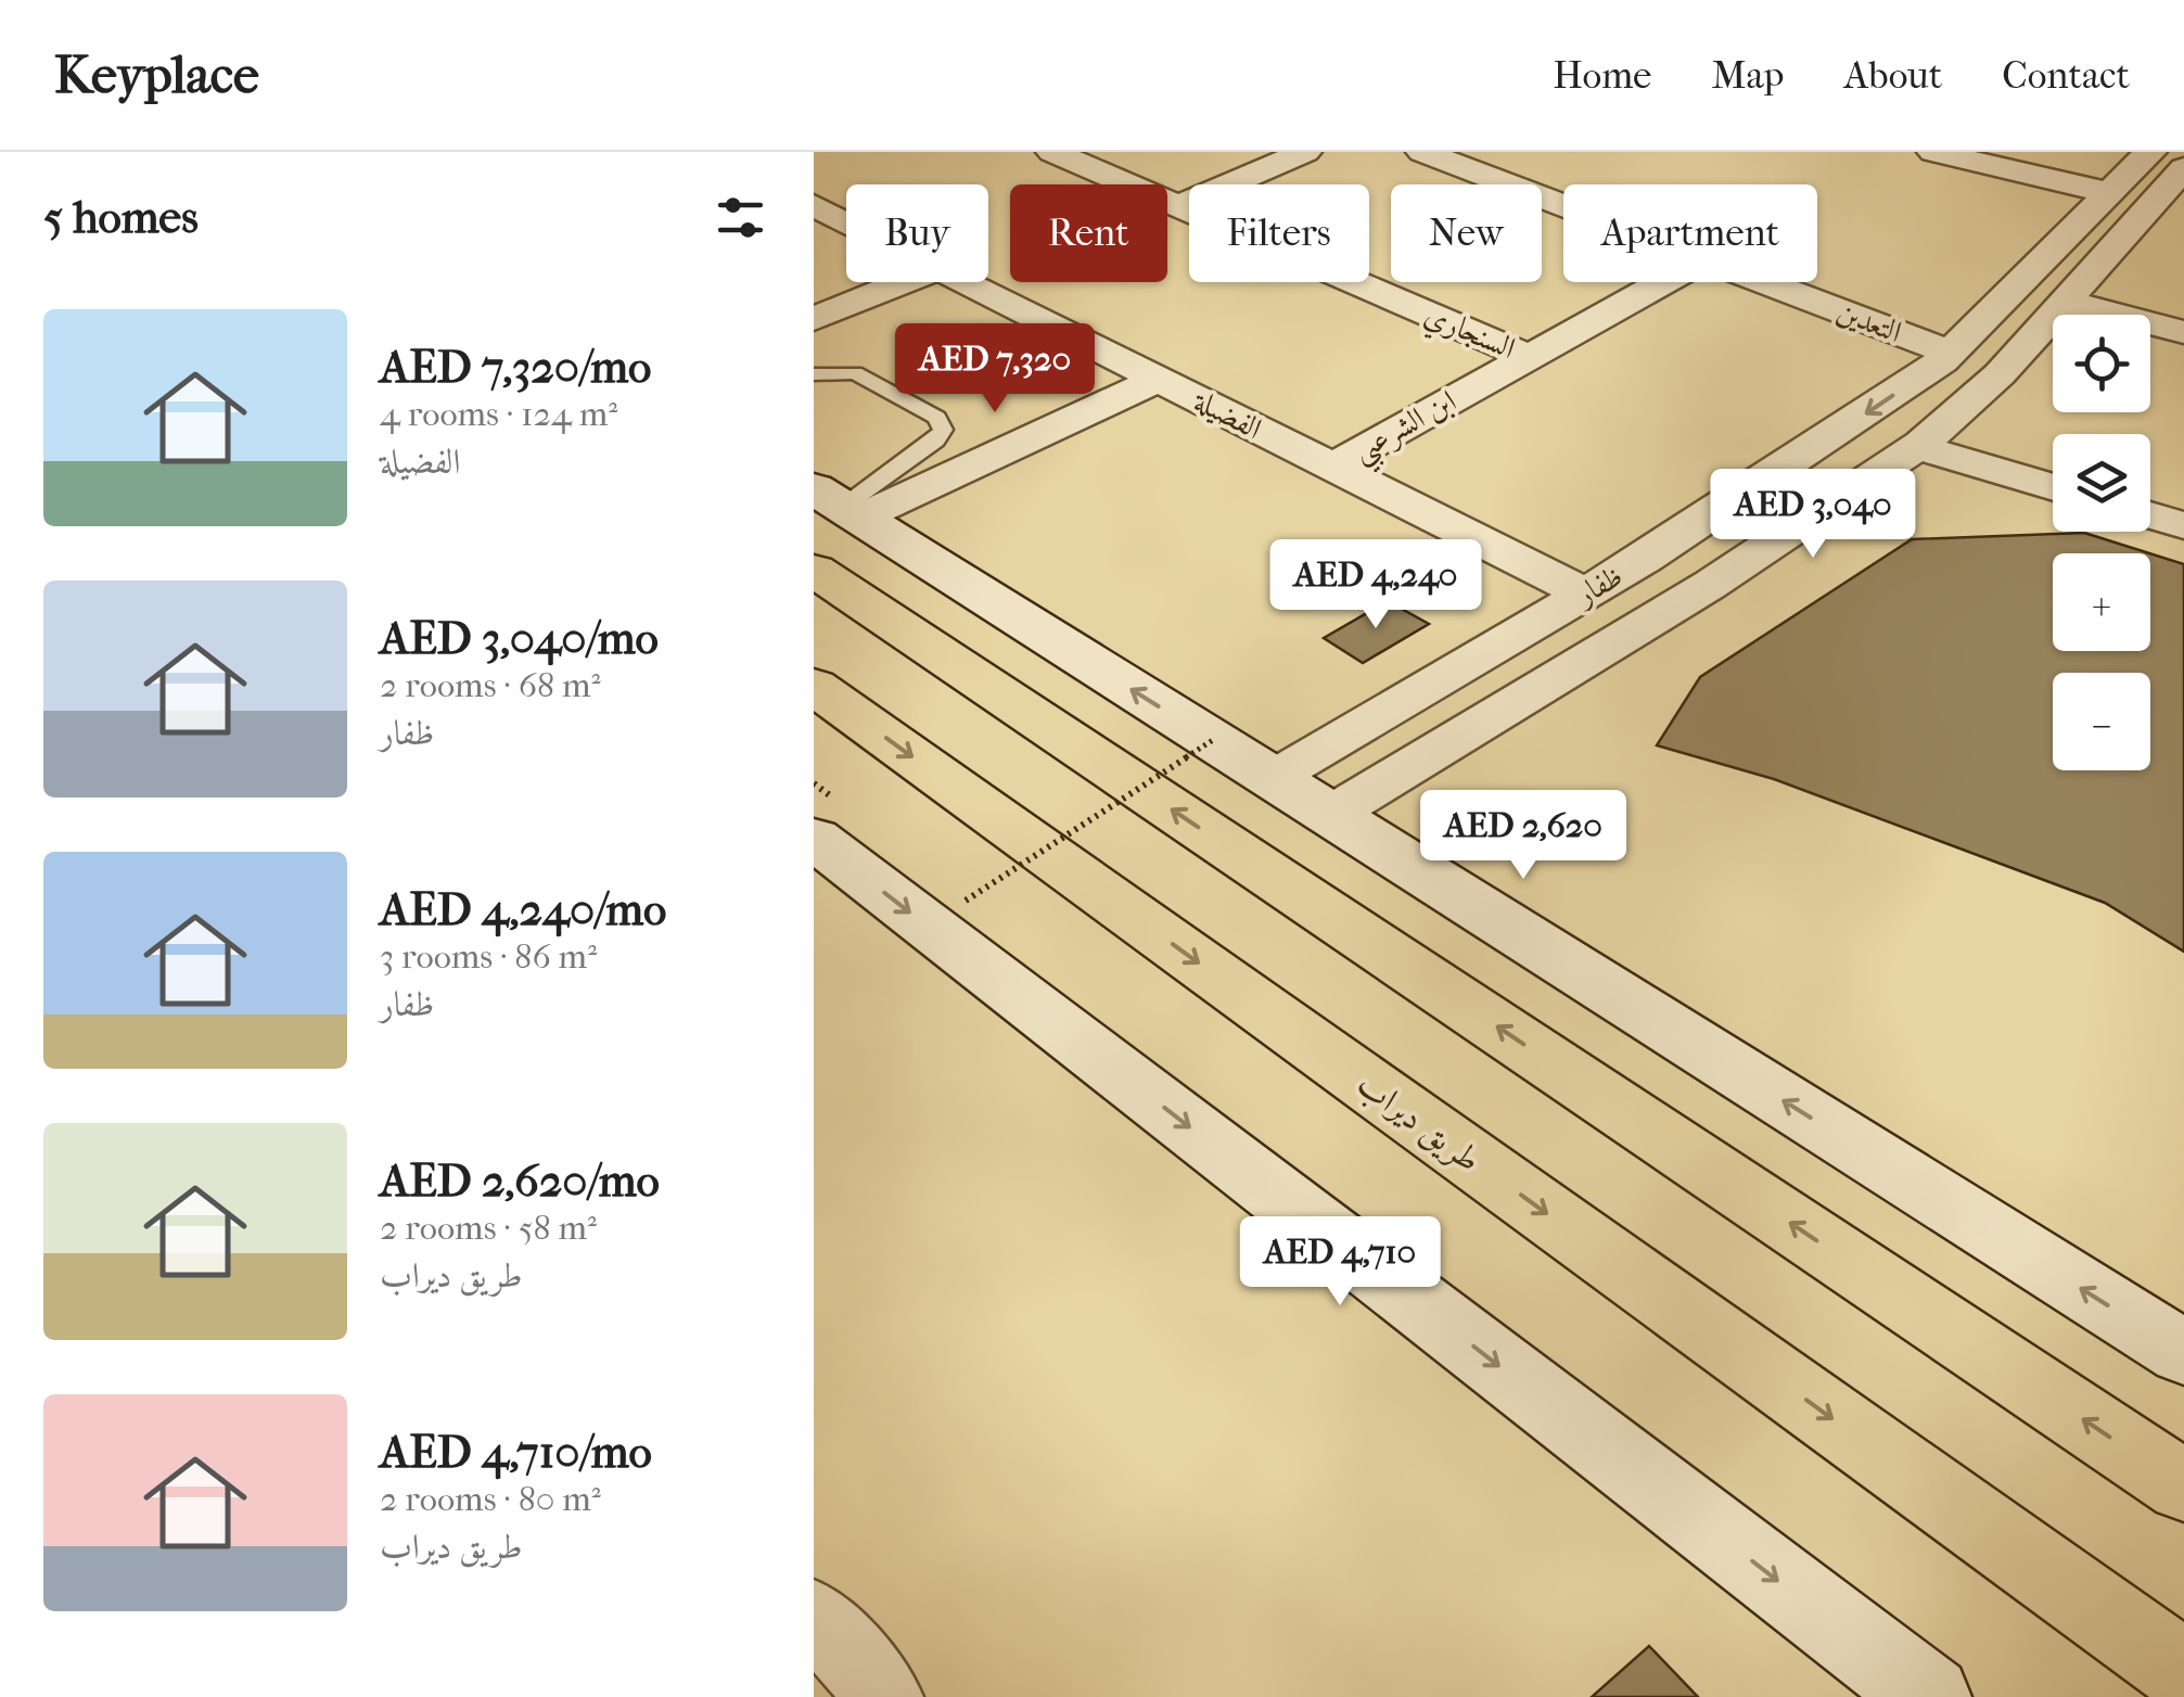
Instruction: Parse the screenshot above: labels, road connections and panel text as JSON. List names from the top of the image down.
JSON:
{
  "streets": {
    "highway": ["طريق ديراب"],
    "street": [
      "التعدين",
      "السنجاري",
      "الفضيلة",
      "ابن الشرعبي",
      "ظفار"
    ]
  },
  "crossings": [
    ["التعدين", "ظفار"],
    ["السنجاري", "ابن الشرعبي"],
    ["الفضيلة", "ابن الشرعبي"],
    ["الفضيلة", "ظفار"]
  ],
  "page": {
    "header": "Keyplace",
    "nav": [
      "Home",
      "Map",
      "About",
      "Contact"
    ],
    "heading": "5 homes",
    "chip": [
      "Buy",
      "Rent",
      "Filters",
      "New",
      "Apartment"
    ],
    "list": [
      {
        "name": "AED 7,320/mo",
        "note": "4 rooms · 124 m² · الفضيلة"
      },
      {
        "name": "AED 3,040/mo",
        "note": "2 rooms · 68 m² · ظفار"
      },
      {
        "name": "AED 4,240/mo",
        "note": "3 rooms · 86 m² · ظفار"
      },
      {
        "name": "AED 2,620/mo",
        "note": "2 rooms · 58 m² · طريق ديراب"
      },
      {
        "name": "AED 4,710/mo",
        "note": "2 rooms · 80 m² · طريق ديراب"
      }
    ],
    "map_buttons": ["+", "−"],
    "price": [
      "AED 7,320",
      "AED 3,040",
      "AED 4,240",
      "AED 2,620",
      "AED 4,710"
    ]
  }
}
